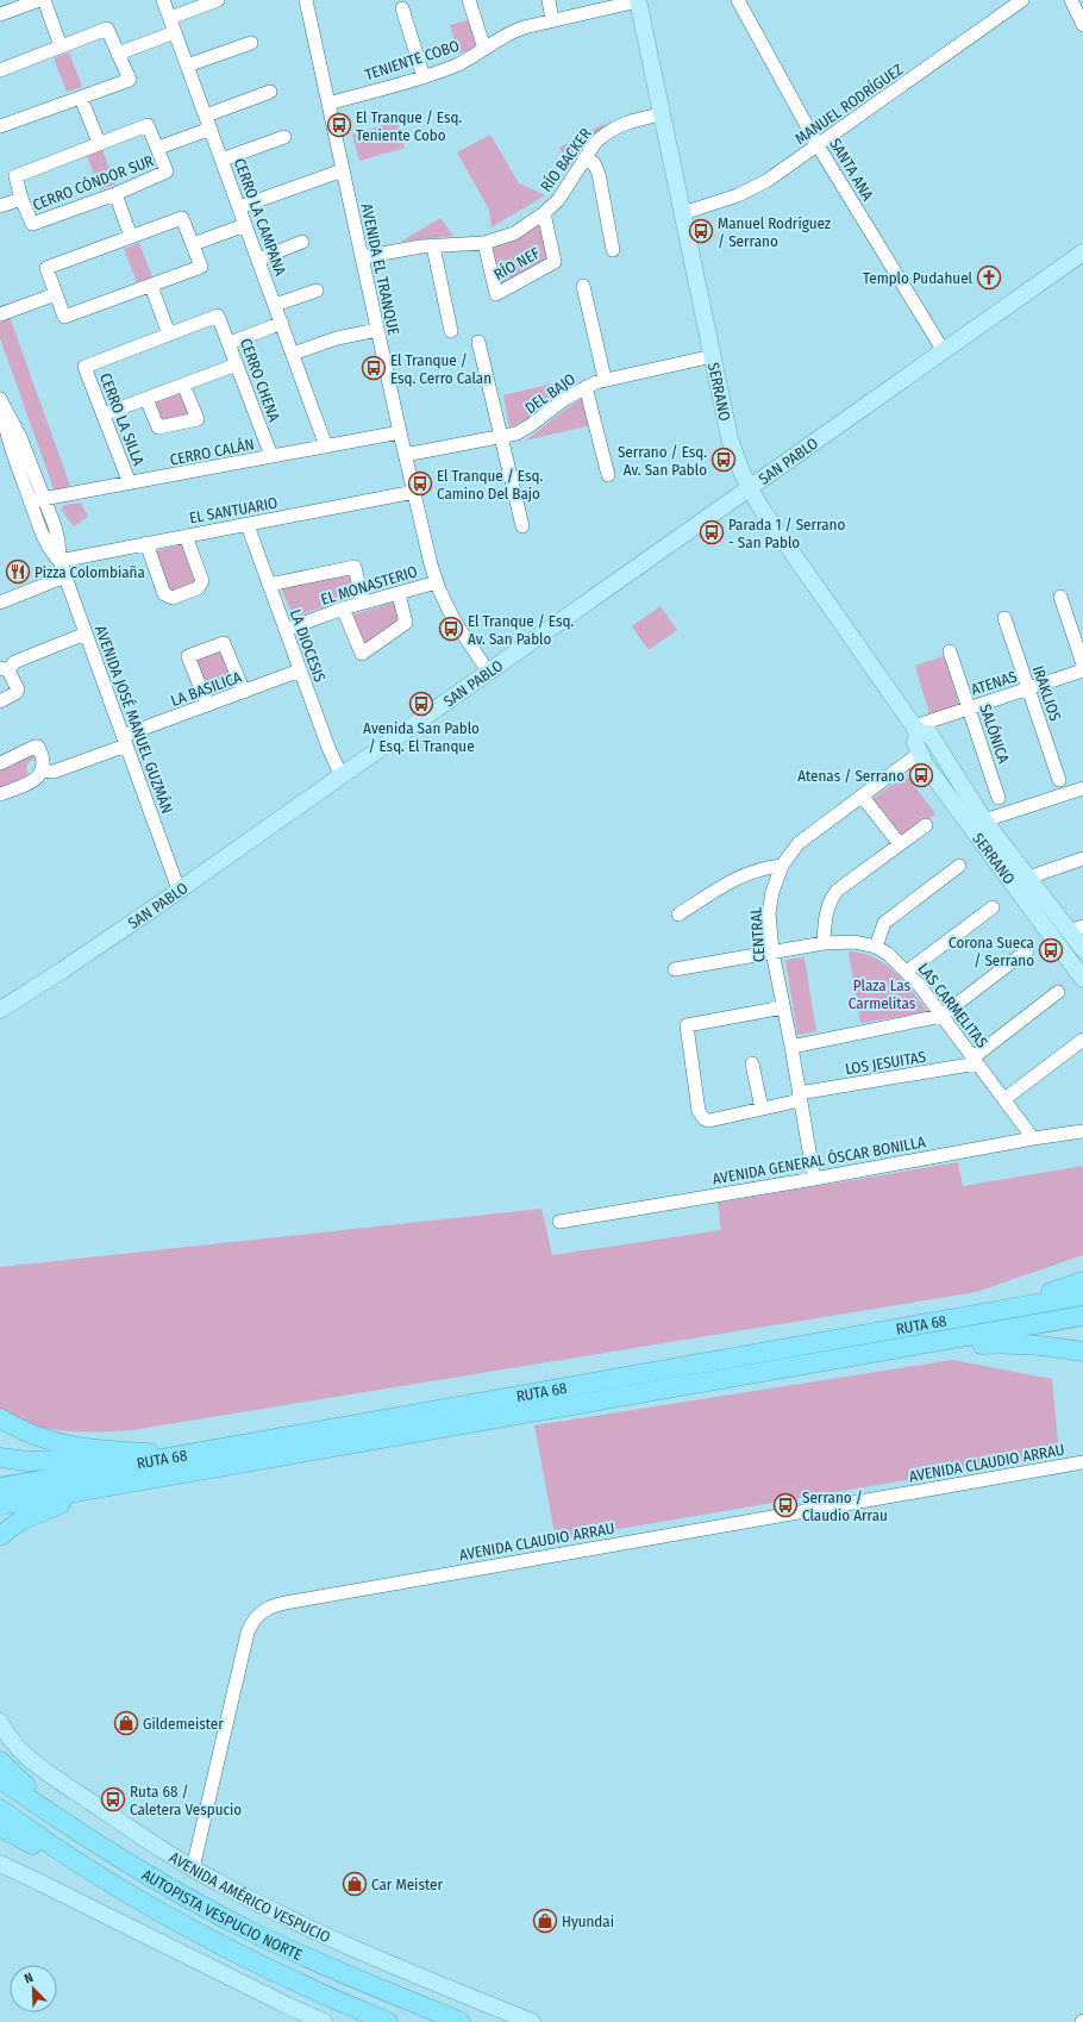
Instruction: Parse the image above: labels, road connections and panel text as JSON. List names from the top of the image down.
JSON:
{
  "streets": {
    "highway": ["RUTA 68", "AUTOPISTA VESPUCIO NORTE"],
    "main road": ["SERRANO", "SAN PABLO", "AVENIDA AMÉRICO VESPUCIO"],
    "street": [
      "TENIENTE COBO",
      "MANUEL RODRÍGUEZ",
      "RÍO BACKER",
      "SANTA ANA",
      "CERRO CÓNDOR SUR",
      "CERRO LA CAMPANA",
      "RÍO NEF",
      "AVENIDA EL TRANQUE",
      "CERRO CHENA",
      "DEL BAJO",
      "CERRO LA SILLA",
      "CERRO CALÁN",
      "EL SANTUARIO",
      "EL MONASTERIO",
      "LA DIOCESIS",
      "ATENAS",
      "LA BASILICA",
      "IRAKLIOS",
      "AVENIDA JOSÉ MANUEL GUZMÁN",
      "SALÓNICA",
      "CENTRAL",
      "LAS CARMELITAS",
      "LOS JESUITAS",
      "AVENIDA GENERAL ÓSCAR BONILLA",
      "AVENIDA CLAUDIO ARRAU"
    ]
  },
  "crossings": [
    ["TENIENTE COBO", "AVENIDA EL TRANQUE"],
    ["TENIENTE COBO", "SERRANO"],
    ["MANUEL RODRÍGUEZ", "SANTA ANA"],
    ["MANUEL RODRÍGUEZ", "SERRANO"],
    ["RÍO BACKER", "RÍO NEF"],
    ["RÍO BACKER", "AVENIDA EL TRANQUE"],
    ["RÍO BACKER", "SERRANO"],
    ["SANTA ANA", "SAN PABLO"],
    ["CERRO LA CAMPANA", "CERRO CALÁN"],
    ["AVENIDA EL TRANQUE", "DEL BAJO"],
    ["AVENIDA EL TRANQUE", "CERRO CALÁN"],
    ["AVENIDA EL TRANQUE", "SAN PABLO"],
    ["AVENIDA EL TRANQUE", "EL SANTUARIO"],
    ["AVENIDA EL TRANQUE", "EL MONASTERIO"],
    ["CERRO CHENA", "CERRO LA SILLA"],
    ["CERRO CHENA", "CERRO CALÁN"],
    ["SERRANO", "DEL BAJO"],
    ["SERRANO", "SAN PABLO"],
    ["SERRANO", "ATENAS"],
    ["SERRANO", "CENTRAL"],
    ["CERRO LA SILLA", "CERRO CALÁN"],
    ["CERRO CALÁN", "AVENIDA JOSÉ MANUEL GUZMÁN"],
    ["SAN PABLO", "LA DIOCESIS"],
    ["SAN PABLO", "AVENIDA JOSÉ MANUEL GUZMÁN"],
    ["EL SANTUARIO", "LA DIOCESIS"],
    ["EL SANTUARIO", "AVENIDA JOSÉ MANUEL GUZMÁN"],
    ["EL MONASTERIO", "LA DIOCESIS"],
    ["LA DIOCESIS", "LA BASILICA"],
    ["ATENAS", "IRAKLIOS"],
    ["ATENAS", "SALÓNICA"],
    ["LA BASILICA", "AVENIDA JOSÉ MANUEL GUZMÁN"],
    ["CENTRAL", "LAS CARMELITAS"],
    ["CENTRAL", "LOS JESUITAS"],
    ["CENTRAL", "AVENIDA GENERAL ÓSCAR BONILLA"],
    ["LAS CARMELITAS", "LOS JESUITAS"],
    ["LAS CARMELITAS", "AVENIDA GENERAL ÓSCAR BONILLA"],
    ["AVENIDA CLAUDIO ARRAU", "AVENIDA AMÉRICO VESPUCIO"]
  ],
  "parks": ["Plaza Las Carmelitas"],
  "places": {
    "bus stop": [
      "El Tranque / Esq. Teniente Cobo",
      "Manuel Rodríguez / Serrano",
      "El Tranque / Esq. Cerro Calan",
      "Serrano / Esq. Av. San Pablo",
      "El Tranque / Esq. Camino Del Bajo",
      "Parada 1 / Serrano - San Pablo",
      "El Tranque / Esq. Av. San Pablo",
      "Avenida San Pablo / Esq. El Tranque",
      "Atenas / Serrano",
      "Corona Sueca / Serrano",
      "Serrano / Claudio Arrau",
      "Ruta 68 / Caletera Vespucio"
    ],
    "church": ["Templo Pudahuel"],
    "restaurant": ["Pizza Colombiaña"],
    "shop": ["Gildemeister", "Car Meister", "Hyundai"]
  },
  "north": "top left"
}
